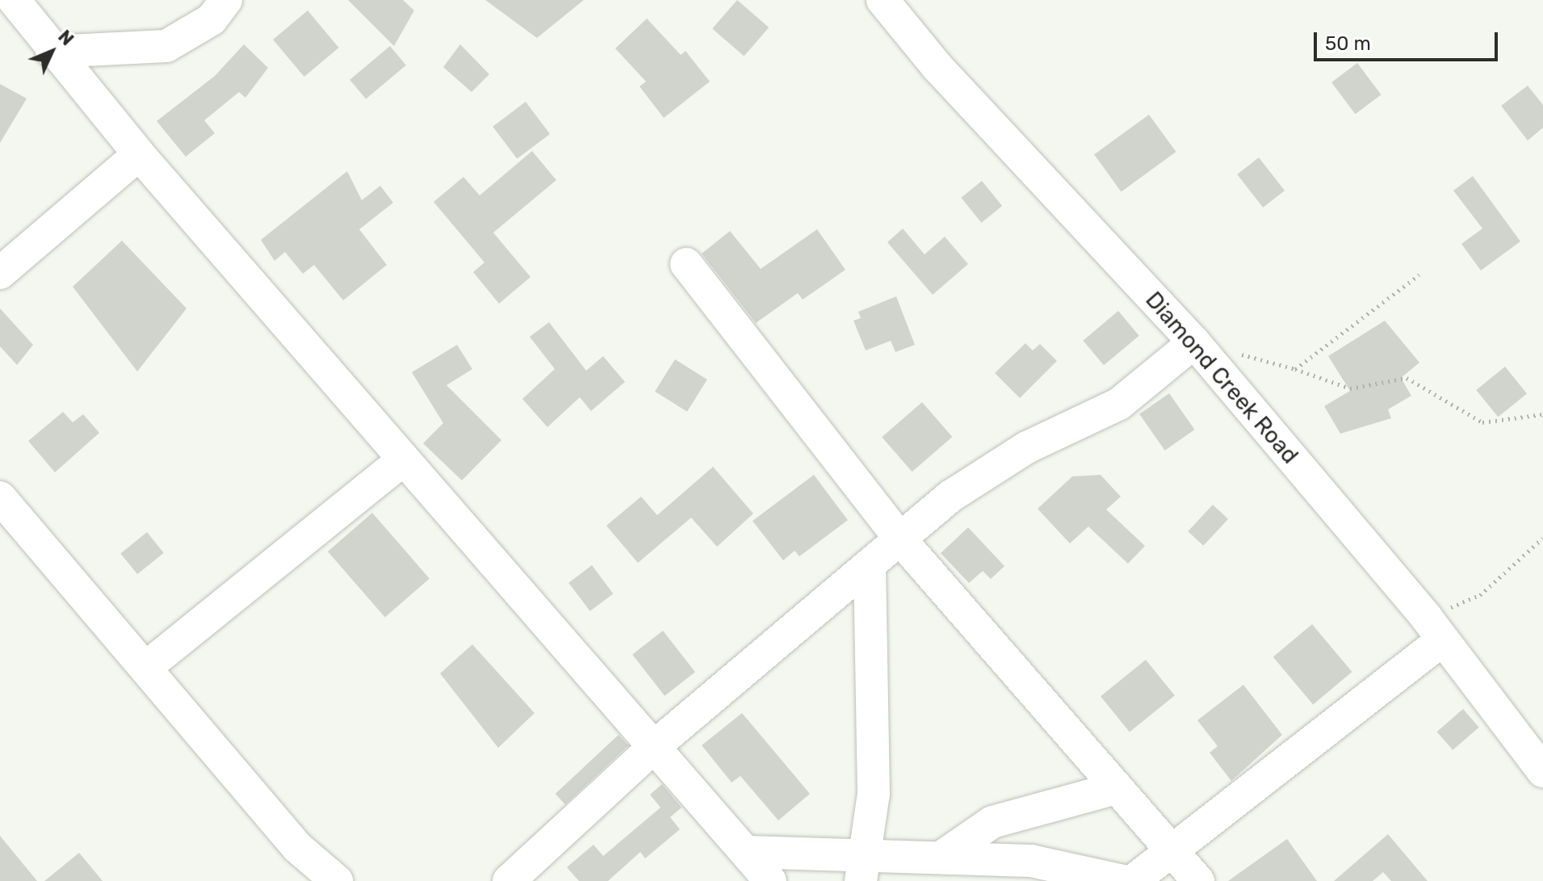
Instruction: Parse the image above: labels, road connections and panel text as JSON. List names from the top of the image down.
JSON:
{
  "streets": {
    "street": ["Diamond Creek Road"]
  },
  "scale_bar": "50 m",
  "north": "top right"
}
